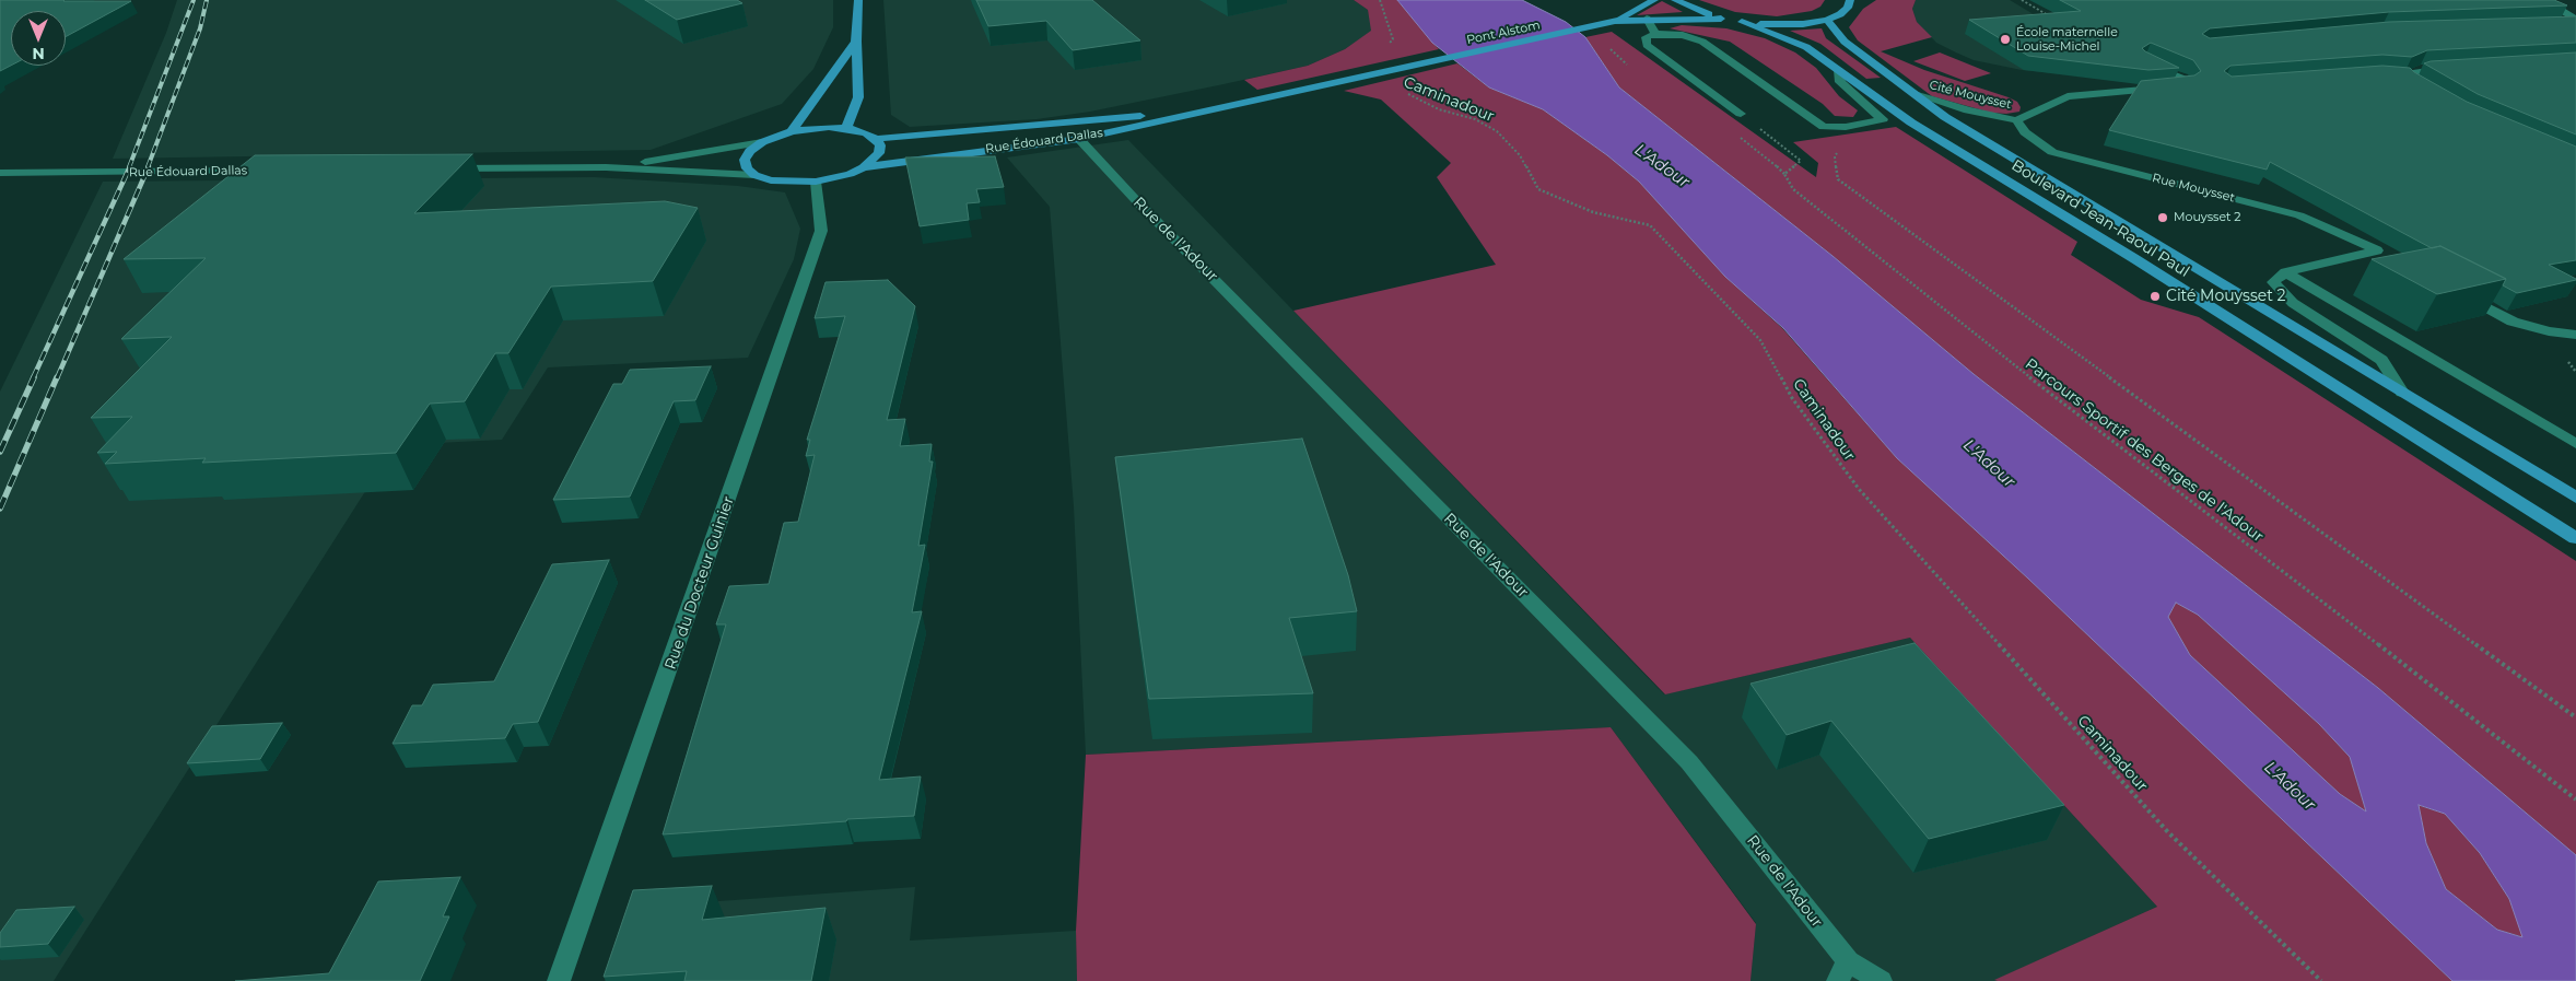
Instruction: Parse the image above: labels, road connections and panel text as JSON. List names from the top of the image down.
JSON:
{
  "streets": {
    "main road": ["Pont Alstom", "Rue Édouard Dallas", "Boulevard Jean-Raoul Paul"],
    "street": [
      "Cité Mouysset",
      "Rue Mouysset",
      "Rue de l'Adour",
      "Rue du Docteur Guinier"
    ],
    "path": ["Caminadour", "Parcours Sportif des Berges de l'Adour"]
  },
  "crossings": [
    ["Pont Alstom", "Rue Édouard Dallas"],
    ["Cité Mouysset", "Rue Mouysset"],
    ["Cité Mouysset", "Boulevard Jean-Raoul Paul"],
    ["Caminadour", "Rue Édouard Dallas"],
    ["Rue Édouard Dallas", "Rue de l'Adour"],
    ["Rue Édouard Dallas", "Rue du Docteur Guinier"]
  ],
  "water": ["L'Adour"],
  "places": ["École maternelle Louise-Michel", "Mouysset 2", "Cité Mouysset 2"],
  "north": "bottom"
}
